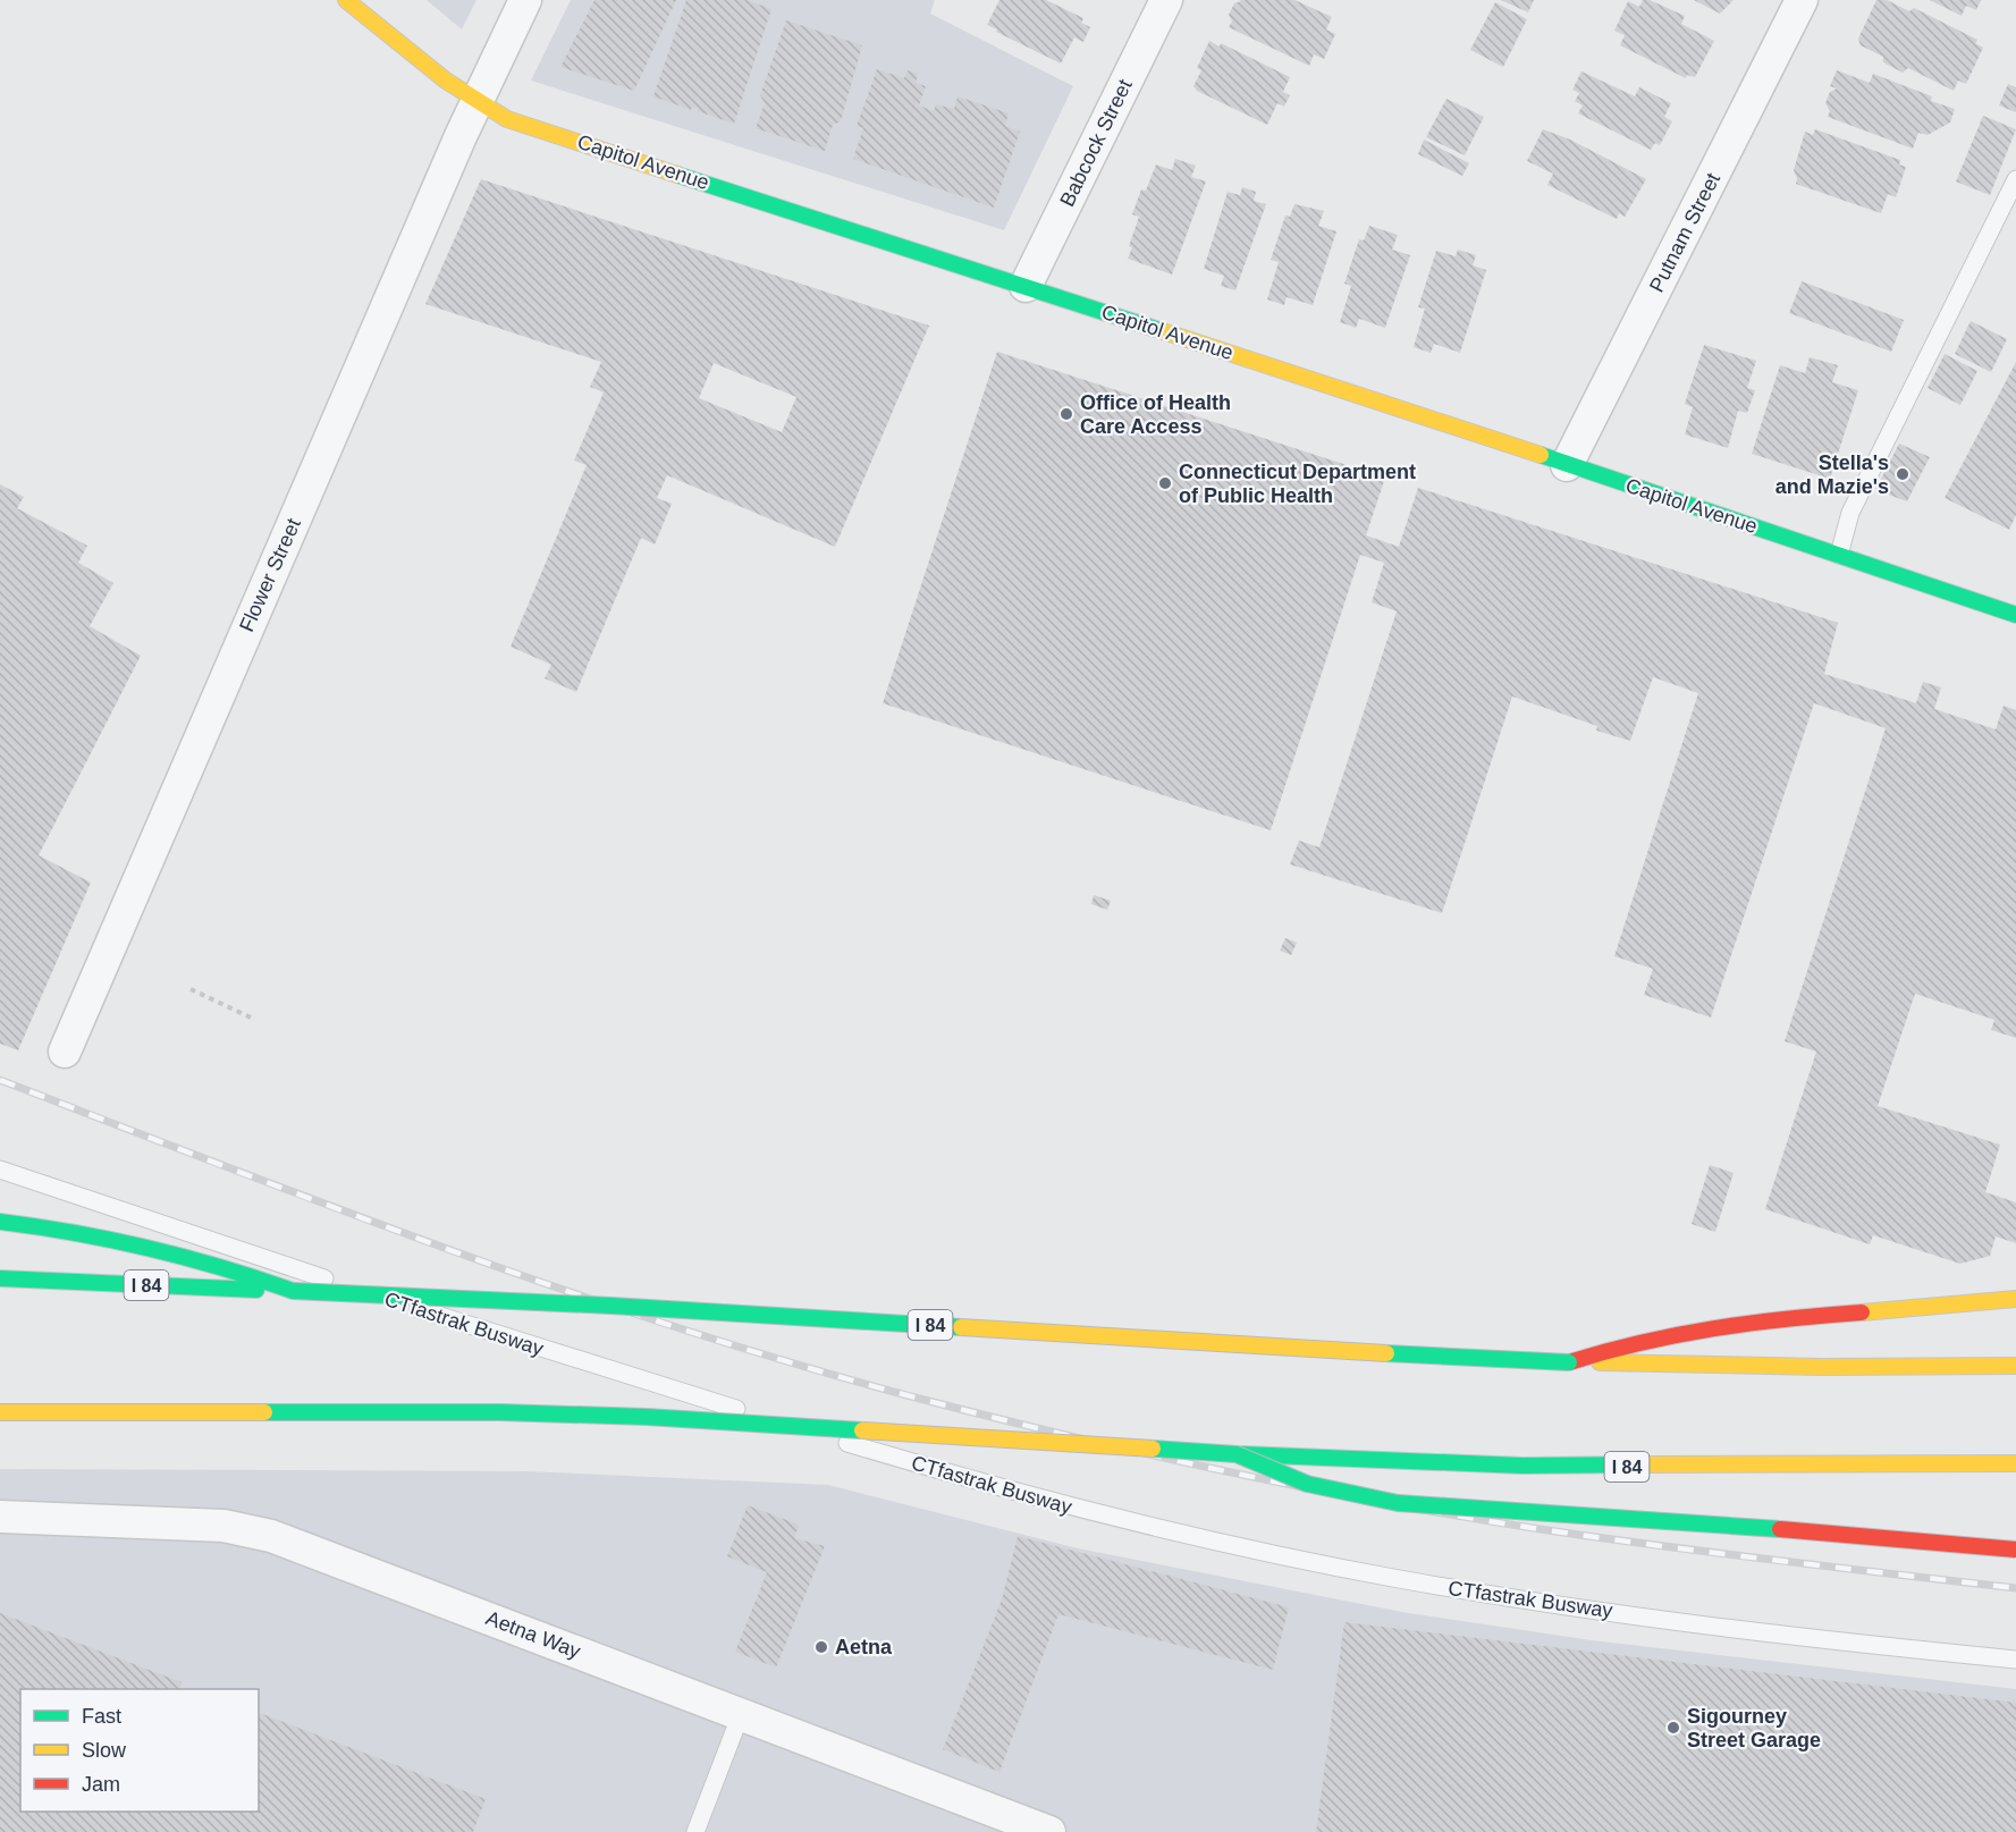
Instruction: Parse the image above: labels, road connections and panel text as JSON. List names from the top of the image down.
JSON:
{
  "streets": {
    "main road": ["Capitol Avenue", "I 84"],
    "street": [
      "Babcock Street",
      "Putnam Street",
      "Flower Street",
      "Aetna Way"
    ],
    "lane": ["CTfastrak Busway"]
  },
  "crossings": [
    ["Babcock Street", "Capitol Avenue"],
    ["Capitol Avenue", "Putnam Street"],
    ["Capitol Avenue", "Flower Street"]
  ],
  "places": [
    "Office of Health Care Access",
    "Stella's and Mazie's",
    "Connecticut Department of Public Health",
    "Aetna",
    "Sigourney Street Garage"
  ],
  "legend": ["Fast", "Slow", "Jam"]
}
